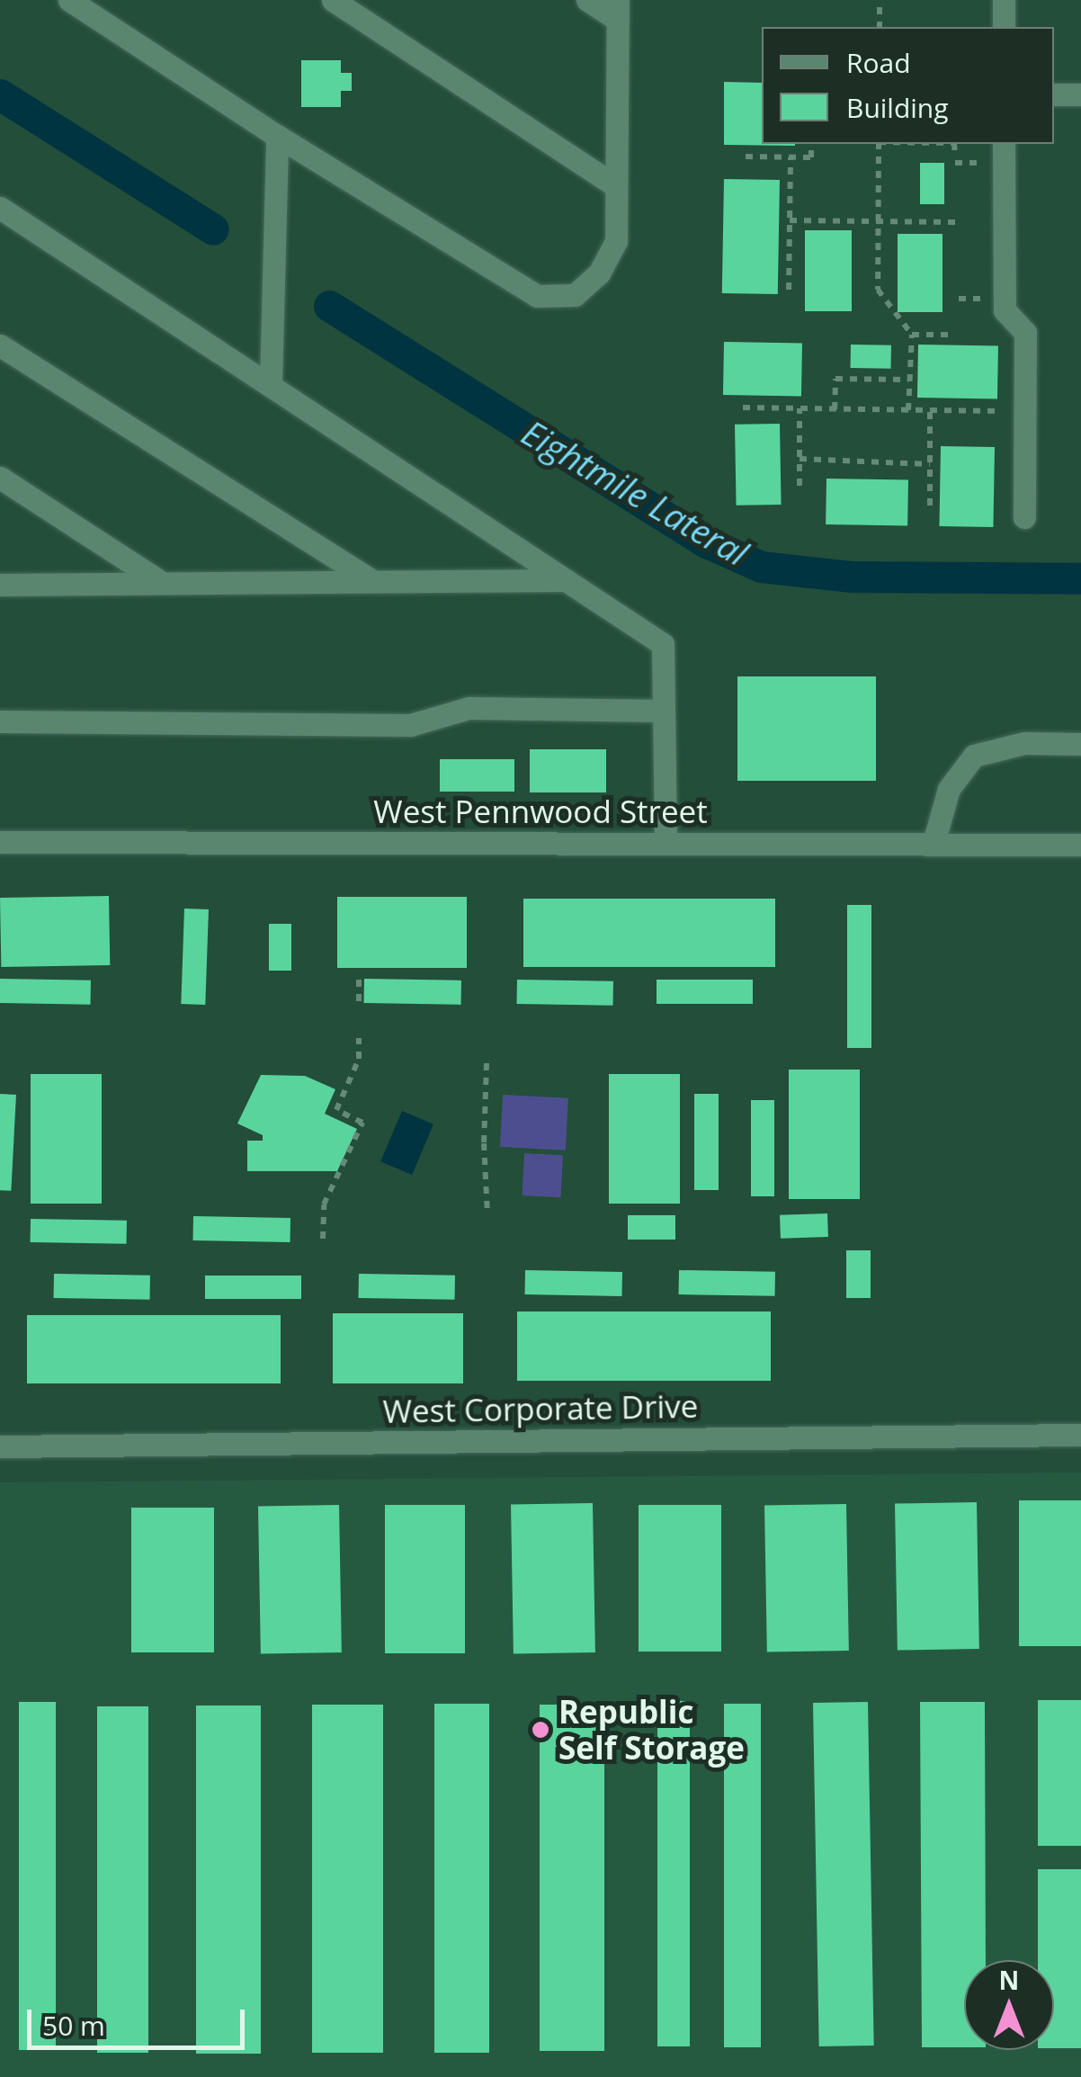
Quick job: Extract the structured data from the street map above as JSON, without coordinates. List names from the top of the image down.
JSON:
{
  "streets": {
    "street": ["West Pennwood Street", "West Corporate Drive"]
  },
  "water": ["Eightmile Lateral"],
  "places": ["Republic Self Storage"],
  "legend": ["Road", "Building"],
  "scale_bar": "50 m",
  "north": "top"
}
